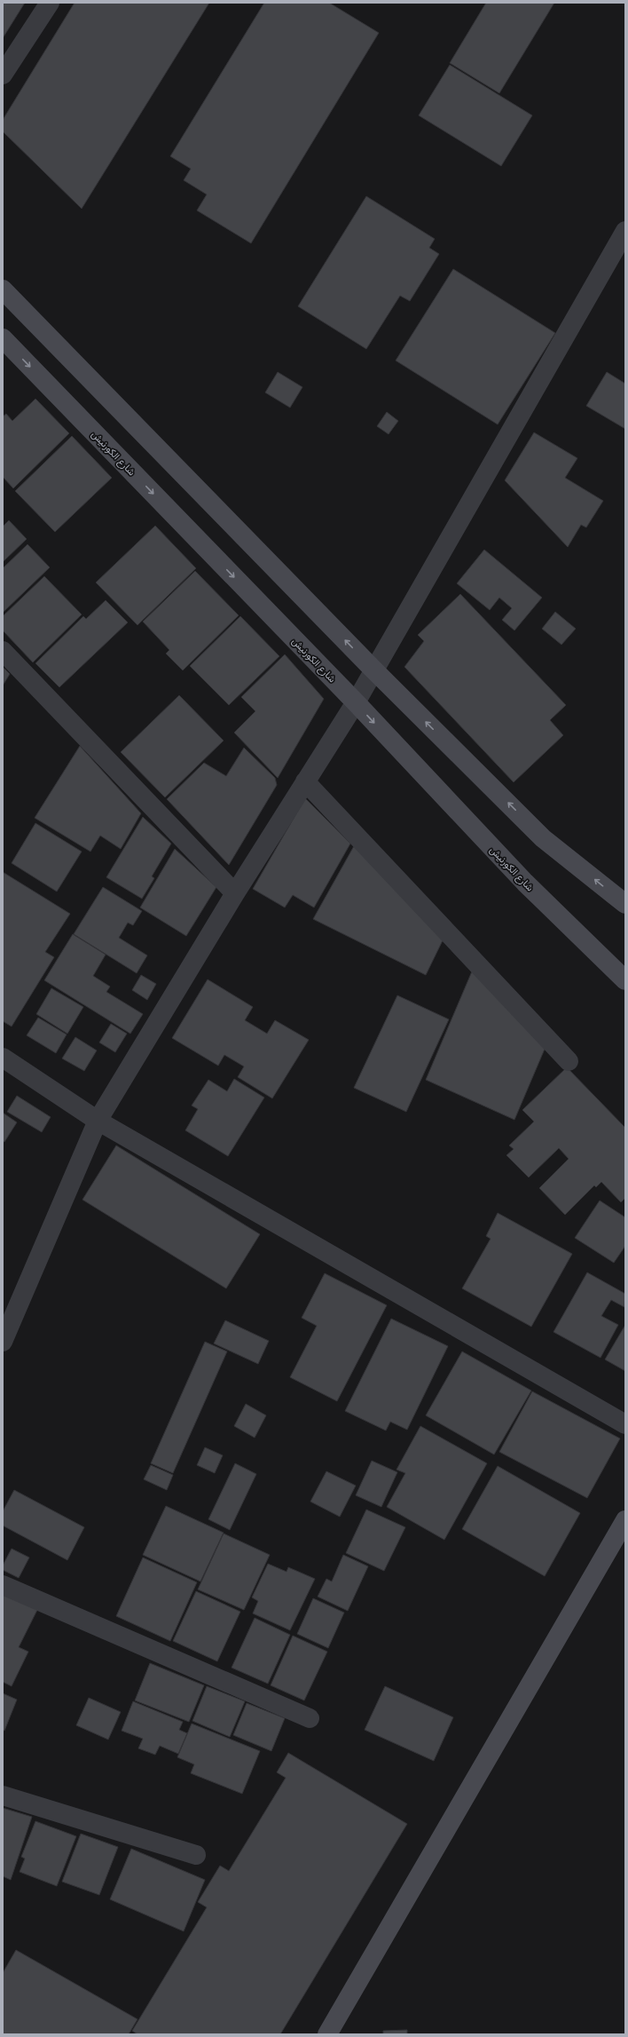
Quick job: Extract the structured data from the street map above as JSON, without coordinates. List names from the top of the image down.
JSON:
{
  "streets": {
    "main road": ["شارع الكورنيش"]
  }
}
